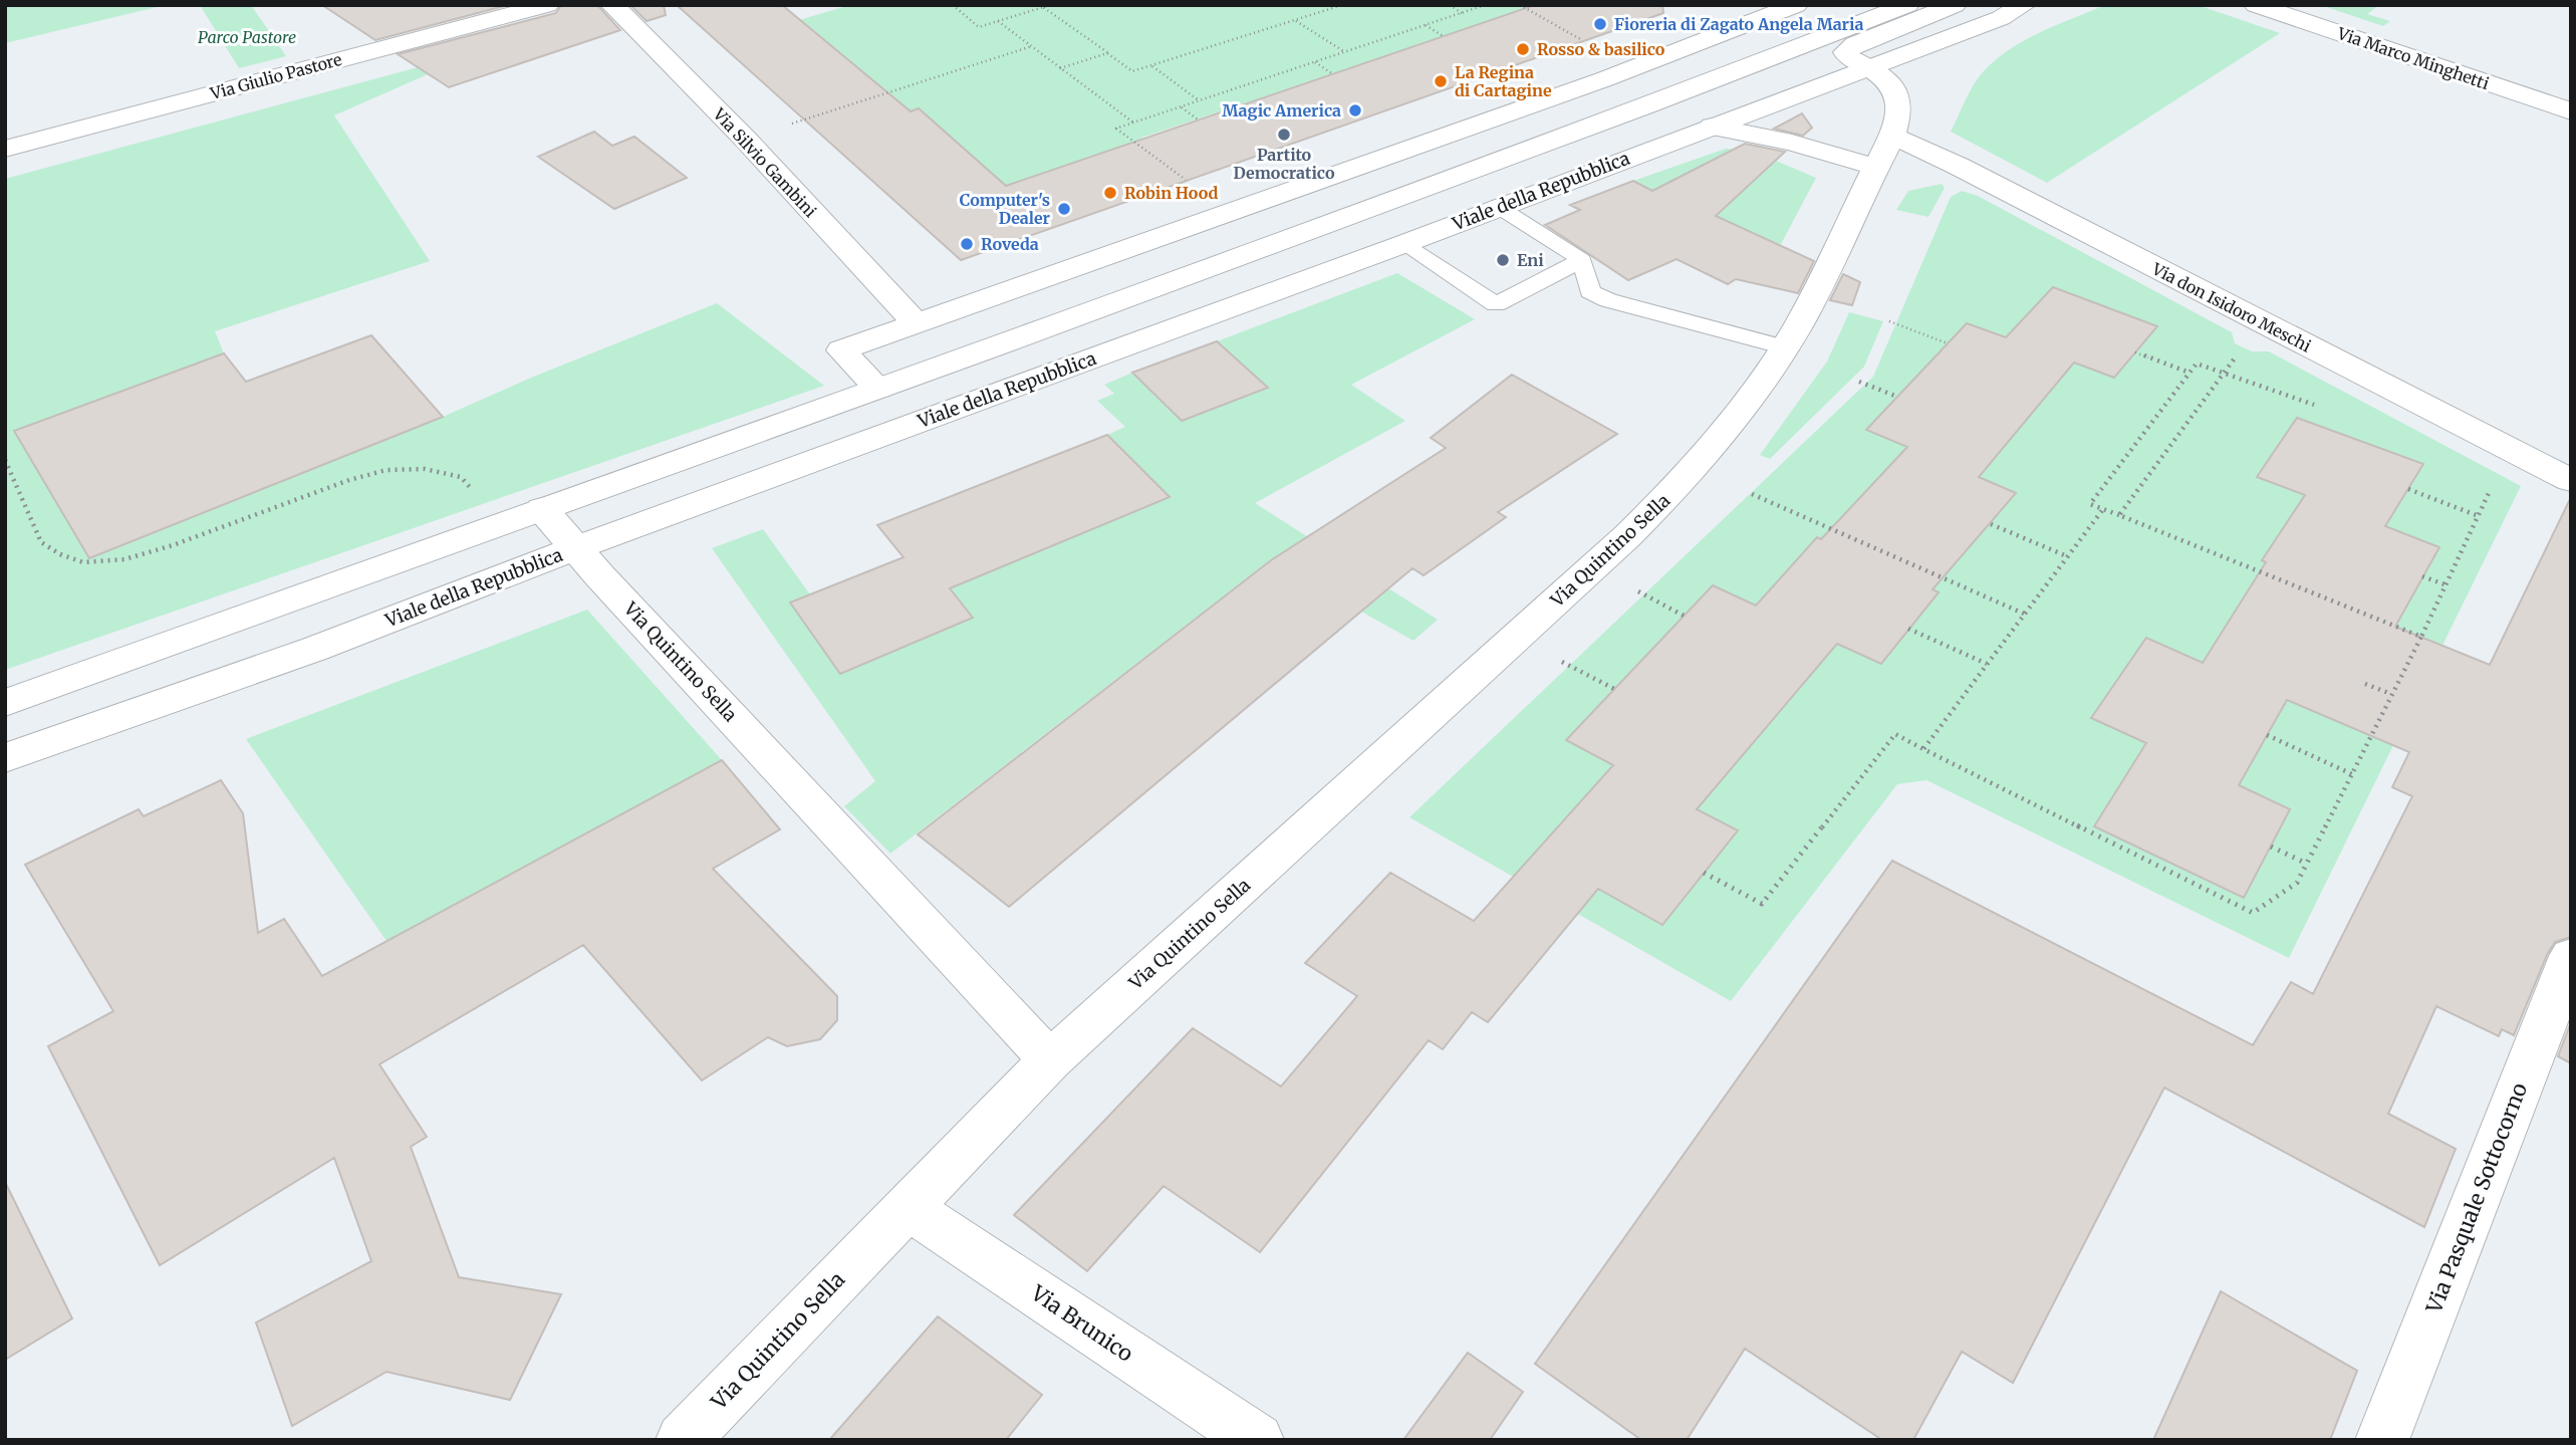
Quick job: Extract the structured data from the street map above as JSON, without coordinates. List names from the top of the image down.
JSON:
{
  "streets": {
    "street": [
      "Via Marco Minghetti",
      "Via Giulio Pastore",
      "Via Silvio Gambini",
      "Viale della Repubblica",
      "Via don Isidoro Meschi",
      "Via Quintino Sella",
      "Via Pasquale Sottocorno",
      "Via Brunico"
    ]
  },
  "crossings": [
    ["Viale della Repubblica", "Via Quintino Sella"],
    ["Via don Isidoro Meschi", "Via Quintino Sella"],
    ["Via Quintino Sella", "Via Brunico"]
  ],
  "parks": ["Parco Pastore"],
  "places": [
    "Fioreria di Zagato Angela Maria",
    "Rosso & basilico",
    "La Regina di Cartagine",
    "Magic America",
    "Partito Democratico",
    "Robin Hood",
    "Computer's Dealer",
    "Roveda",
    "Eni"
  ]
}
